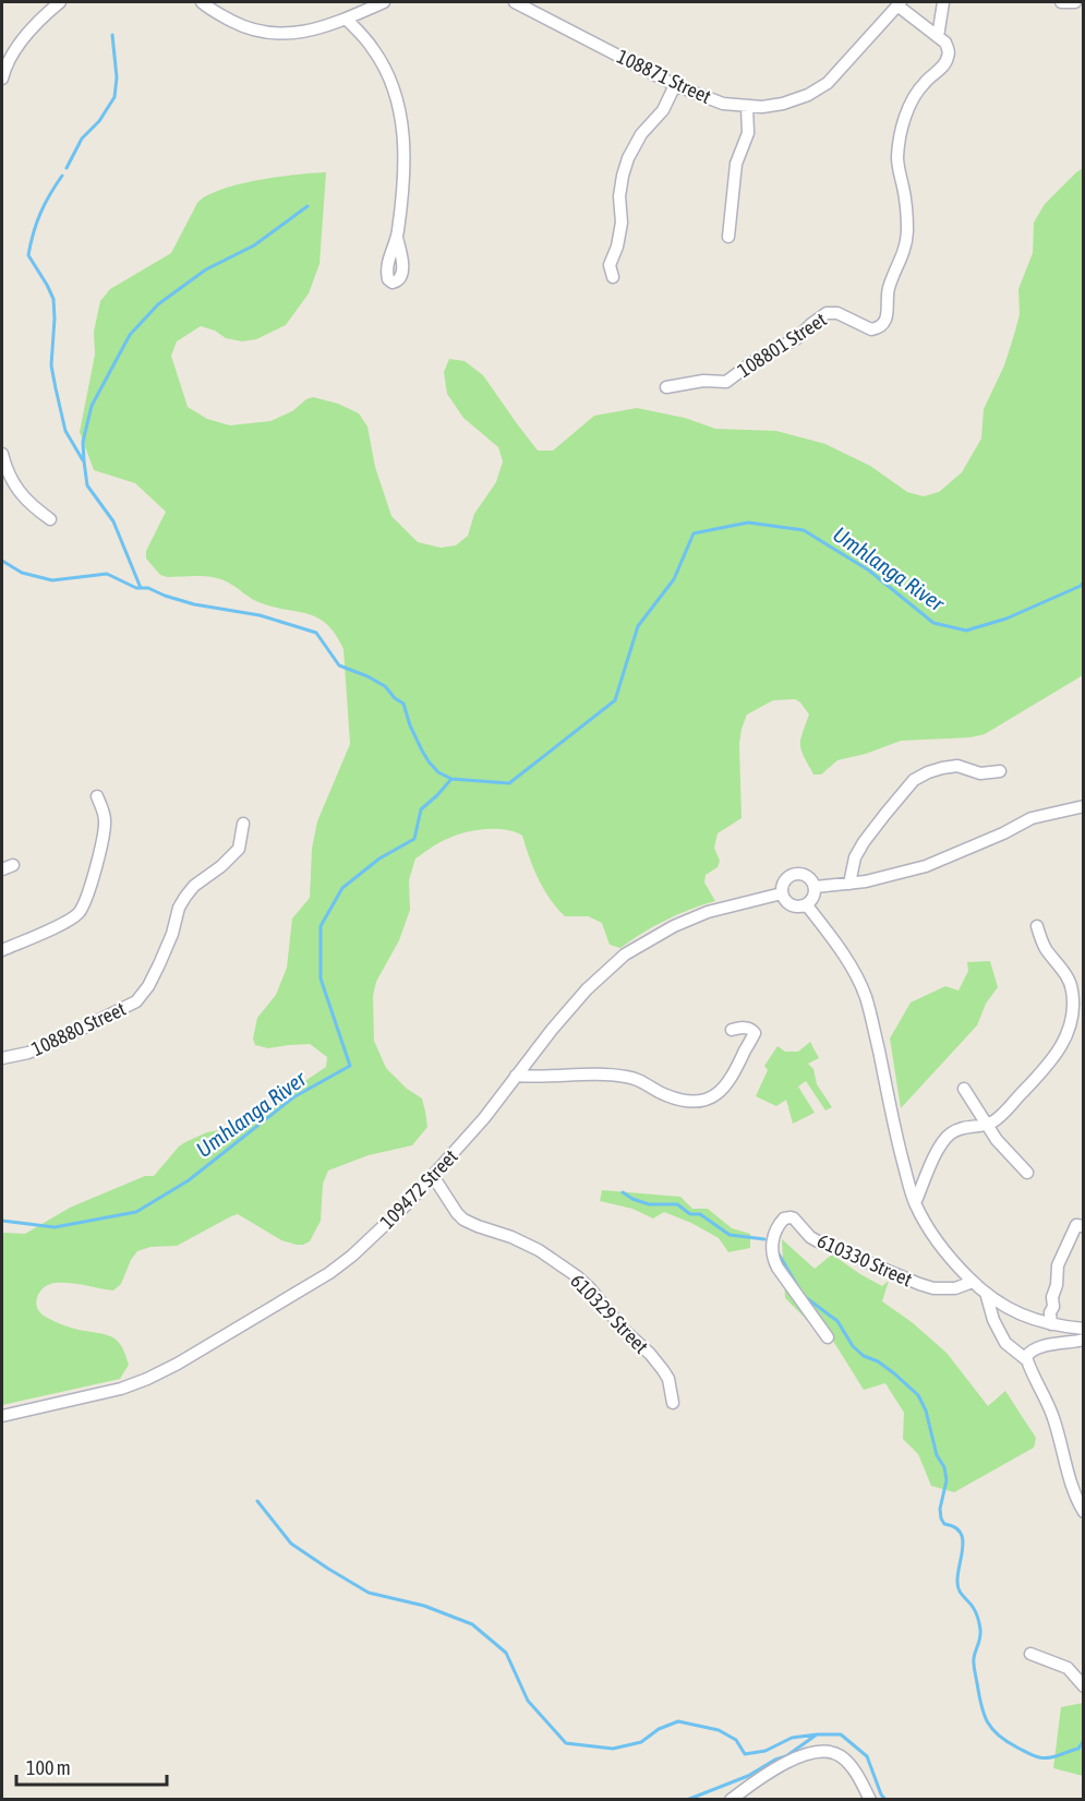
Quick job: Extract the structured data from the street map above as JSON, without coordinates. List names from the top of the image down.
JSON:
{
  "streets": {
    "street": [
      "108871 Street",
      "108801 Street",
      "108880 Street",
      "109472 Street",
      "610330 Street",
      "610329 Street"
    ]
  },
  "crossings": [
    ["109472 Street", "610329 Street"]
  ],
  "water": ["Umhlanga River"],
  "scale_bar": "100 m"
}
